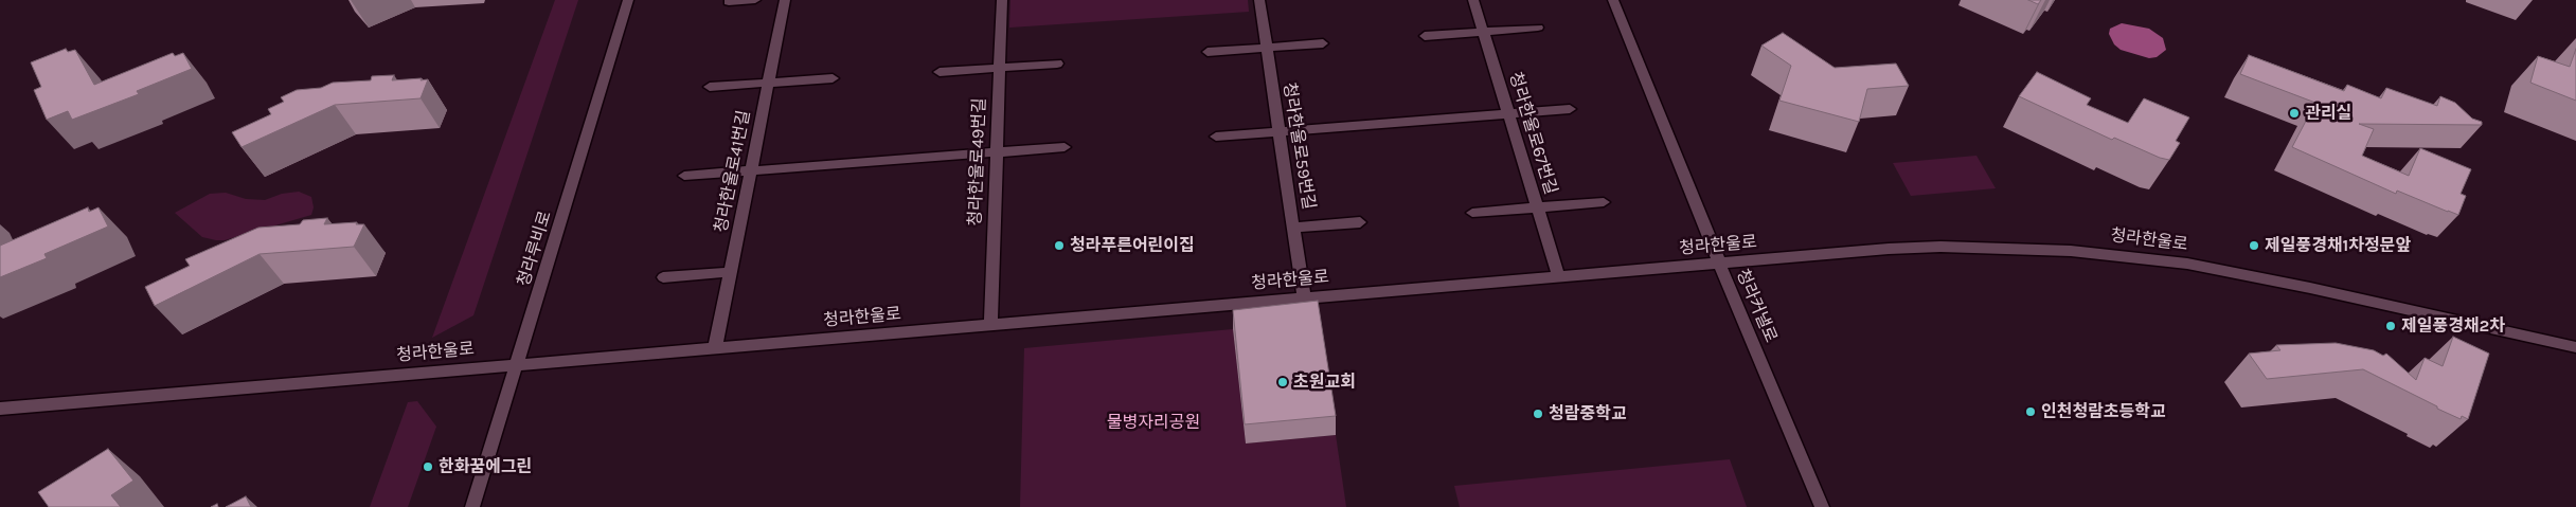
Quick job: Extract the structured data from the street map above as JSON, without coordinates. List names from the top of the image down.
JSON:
{
  "streets": {
    "street": [
      "청라한울로67번길",
      "청라한울로59번길",
      "청라한울로49번길",
      "청라한울로41번길",
      "청라한울로",
      "청라루비로",
      "청라커낼로"
    ]
  },
  "crossings": [
    ["청라한울로67번길", "청라한울로"],
    ["청라한울로59번길", "청라한울로"],
    ["청라한울로49번길", "청라한울로"],
    ["청라한울로41번길", "청라한울로"],
    ["청라한울로", "청라루비로"],
    ["청라한울로", "청라커낼로"]
  ],
  "parks": ["물병자리공원"],
  "places": [
    "관리실",
    "청라푸른어린이집",
    "제일풍경채1차정문앞",
    "제일풍경채2차",
    "초원교회",
    "인천청람초등학교",
    "청람중학교",
    "한화꿈에그린"
  ]
}
